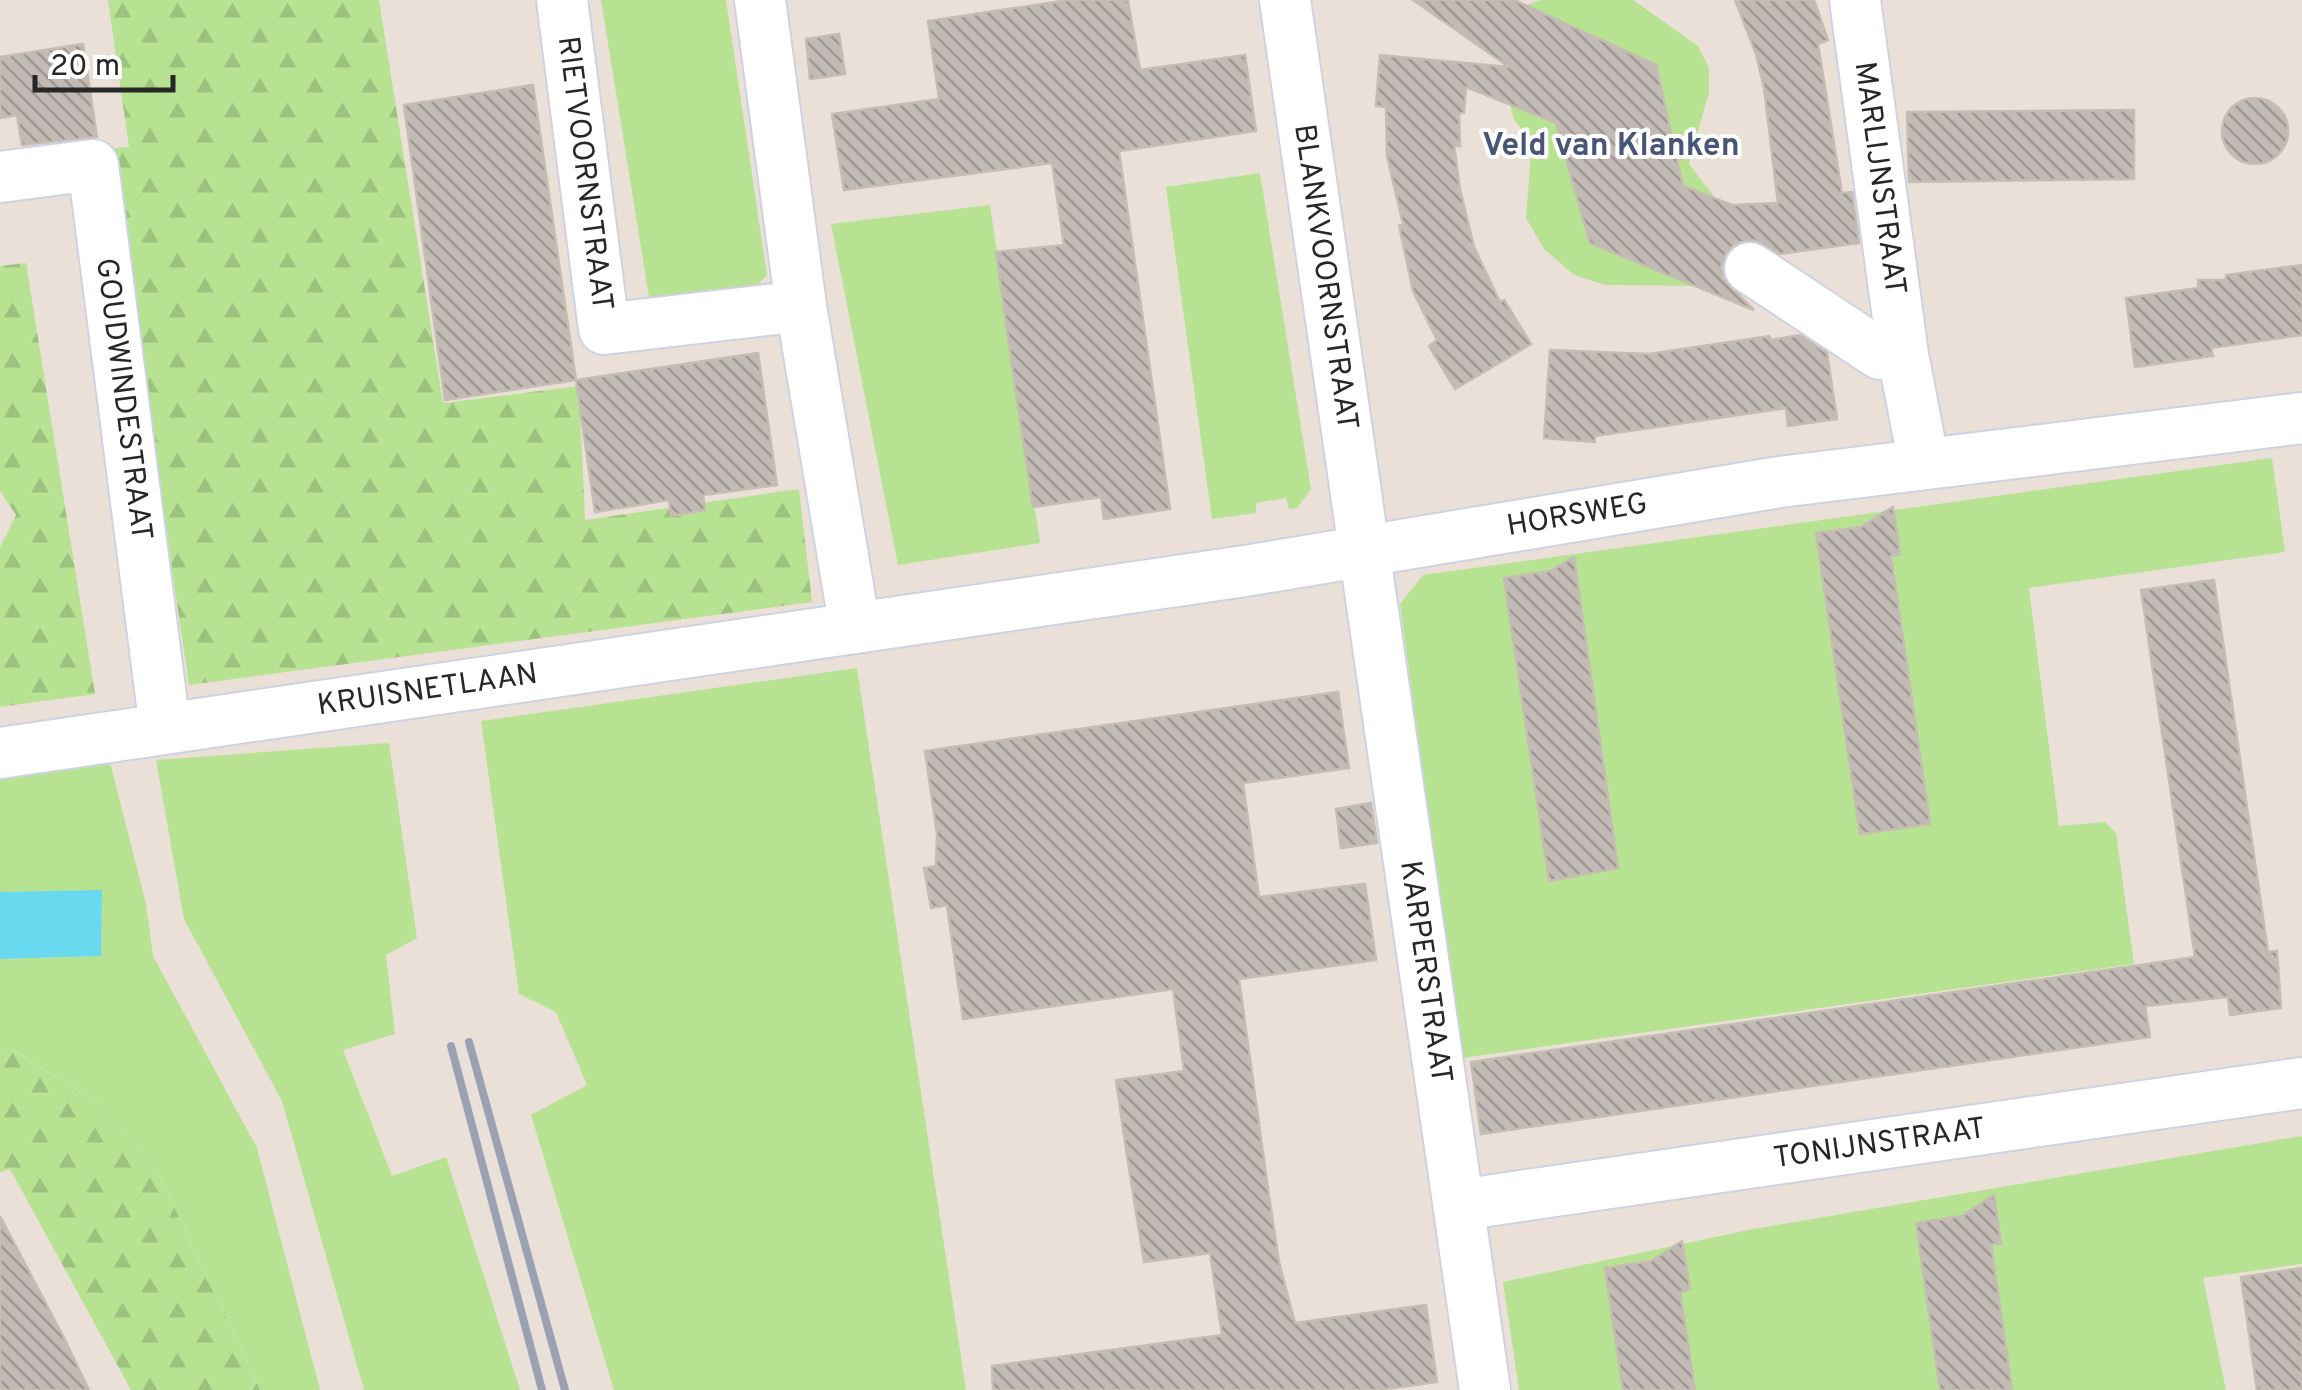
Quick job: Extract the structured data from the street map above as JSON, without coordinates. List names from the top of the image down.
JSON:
{
  "streets": {
    "street": [
      "RIETVOORNSTRAAT",
      "MARLIJNSTRAAT",
      "BLANKVOORNSTRAAT",
      "GOUDWINDESTRAAT",
      "HORSWEG",
      "KRUISNETLAAN",
      "KARPERSTRAAT",
      "TONIJNSTRAAT"
    ]
  },
  "crossings": [
    ["MARLIJNSTRAAT", "HORSWEG"],
    ["BLANKVOORNSTRAAT", "HORSWEG"],
    ["BLANKVOORNSTRAAT", "KARPERSTRAAT"],
    ["GOUDWINDESTRAAT", "KRUISNETLAAN"],
    ["HORSWEG", "KRUISNETLAAN"],
    ["HORSWEG", "KARPERSTRAAT"],
    ["KARPERSTRAAT", "TONIJNSTRAAT"]
  ],
  "districts": ["Veld van Klanken"],
  "scale_bar": "20 m"
}
